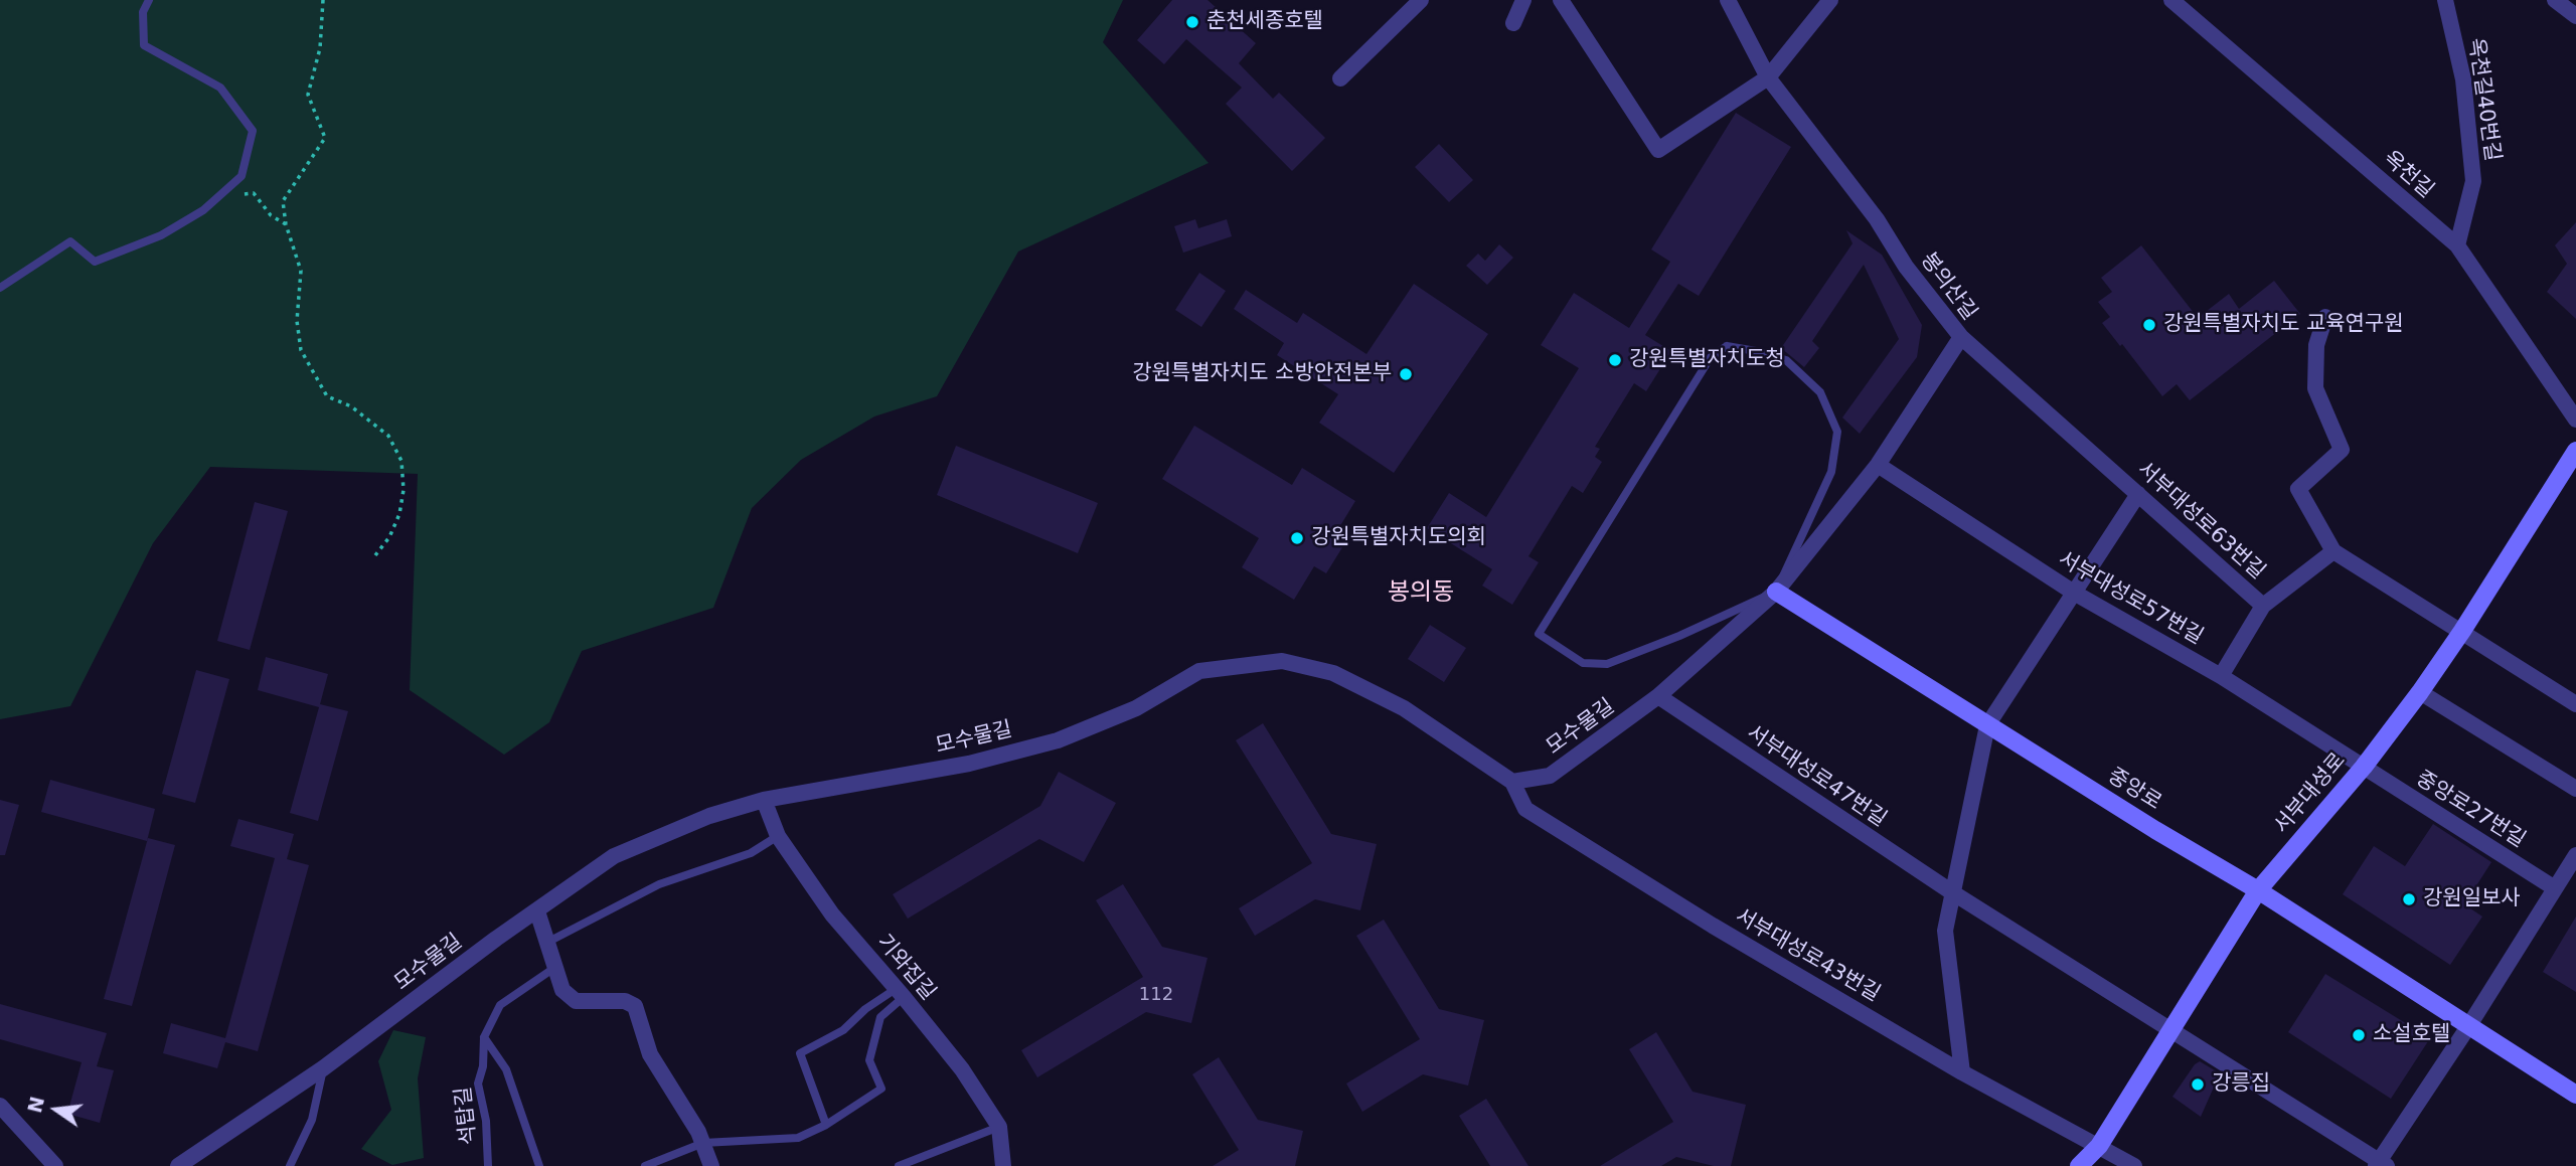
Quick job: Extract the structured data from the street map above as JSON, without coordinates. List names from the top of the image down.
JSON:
{
  "streets": {
    "street": [
      "옥천길40번길",
      "옥천길",
      "봉의산길",
      "서부대성로63번길",
      "서부대성로57번길",
      "모수물길",
      "서부대성로47번길",
      "중앙로",
      "서부대성로",
      "중앙로27번길",
      "서부대성로43번길",
      "기와집길"
    ],
    "lane": ["석탑길"]
  },
  "crossings": [
    ["옥천길40번길", "옥천길"],
    ["봉의산길", "서부대성로63번길"],
    ["봉의산길", "서부대성로57번길"],
    ["봉의산길", "모수물길"],
    ["봉의산길", "중앙로"],
    ["서부대성로57번길", "서부대성로"],
    ["서부대성로57번길", "중앙로27번길"],
    ["모수물길", "서부대성로47번길"],
    ["모수물길", "중앙로"],
    ["모수물길", "서부대성로43번길"],
    ["모수물길", "기와집길"],
    ["서부대성로47번길", "서부대성로"],
    ["중앙로", "서부대성로"],
    ["서부대성로", "중앙로27번길"],
    ["서부대성로", "서부대성로43번길"]
  ],
  "districts": ["봉의동"],
  "places": [
    "춘천세종호텔",
    "강원특별자치도 교육연구원",
    "강원특별자치도청",
    "강원특별자치도 소방안전본부",
    "강원특별자치도의회",
    "강원일보사",
    "소설호텔",
    "강릉집"
  ],
  "house_numbers": ["112"],
  "north": "left"
}
